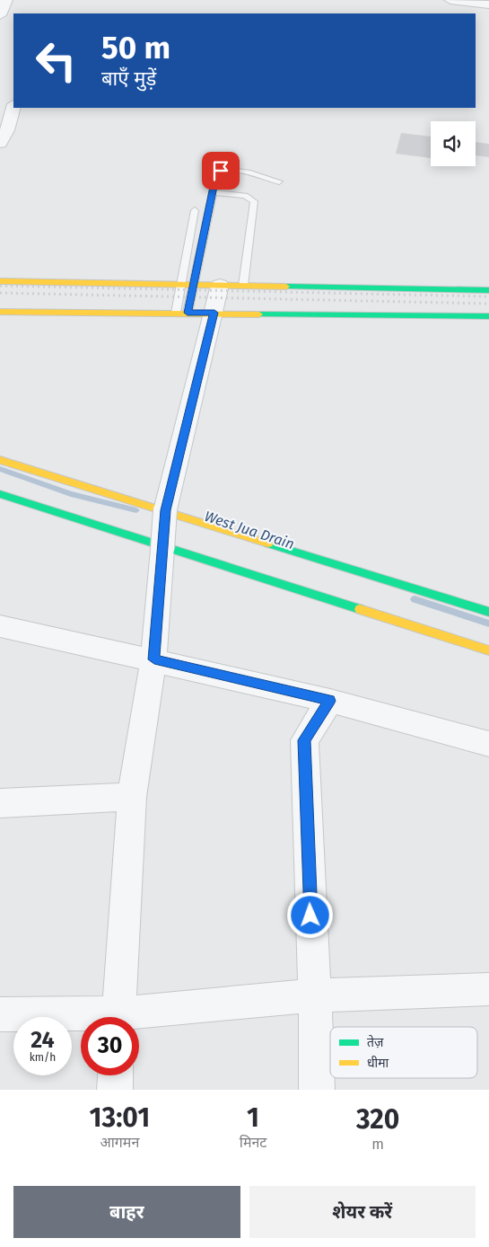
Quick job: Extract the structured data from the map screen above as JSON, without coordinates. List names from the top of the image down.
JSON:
{
  "water": ["West Jua Drain"],
  "legend": ["तेज़", "धीमा"],
  "page": {
    "turn": ["50 m", "बाएँ मुड़ें"],
    "speed": "24 km/h",
    "limit": "30",
    "eta": [
      "13:01",
      "आगमन",
      "1",
      "मिनट",
      "320",
      "m"
    ],
    "buttons": ["बाहर", "शेयर करें"]
  }
}
